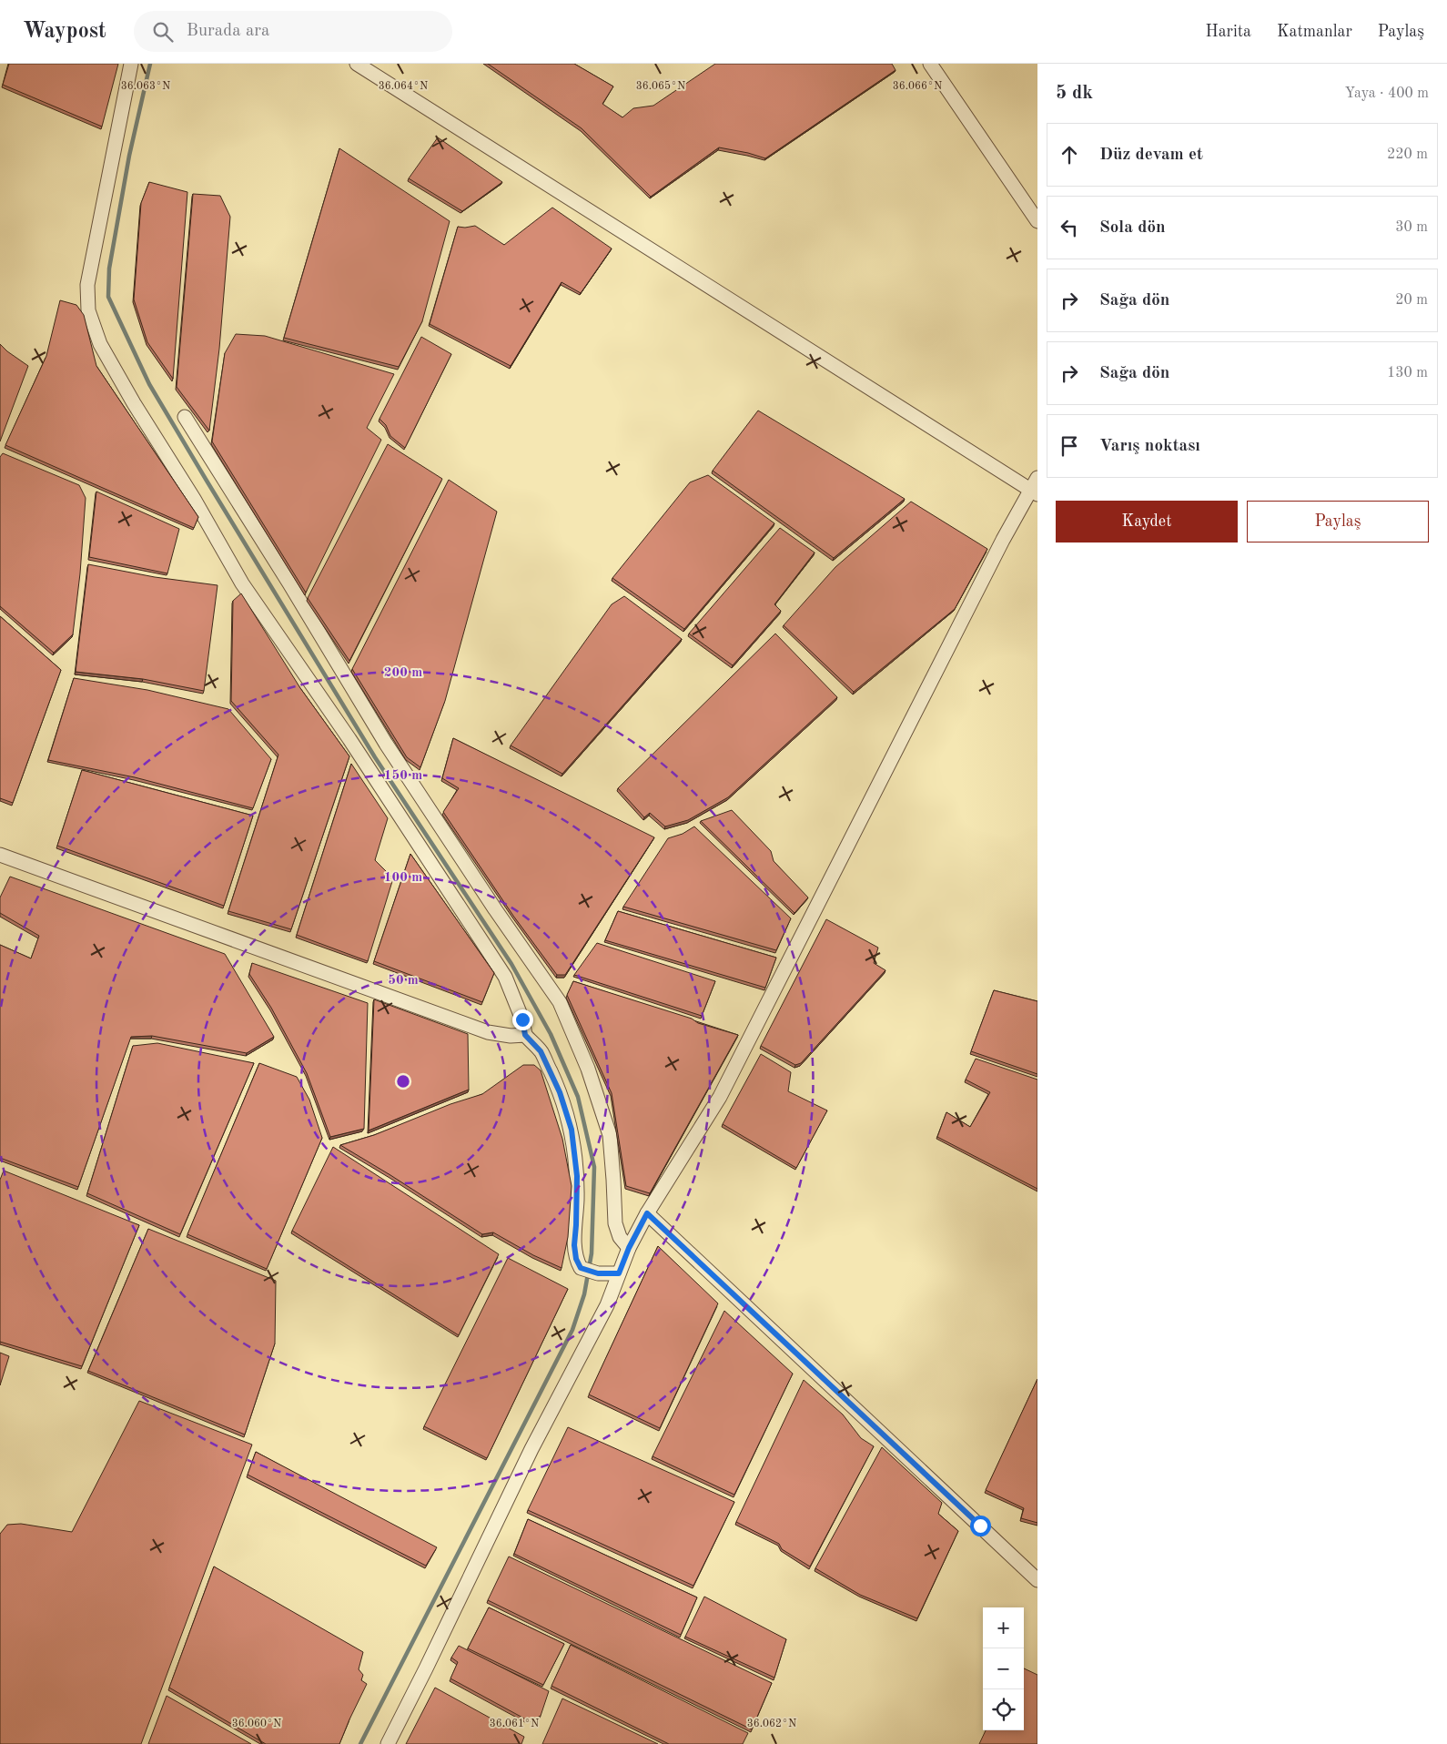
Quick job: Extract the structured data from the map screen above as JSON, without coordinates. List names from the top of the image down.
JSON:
{
  "page": {
    "header": "Waypost",
    "search": "Burada ara",
    "nav": ["Harita", "Katmanlar", "Paylaş"],
    "heading": ["5 dk", "Yaya · 400 m"],
    "list": [
      ["Düz devam et", "220 m"],
      ["Sola dön", "30 m"],
      ["Sağa dön", "20 m"],
      ["Sağa dön", "130 m"],
      "Varış noktası"
    ],
    "buttons": ["Kaydet", "Paylaş"],
    "map_buttons": ["+", "−"]
  },
  "coordinates": [
    "36.063°N",
    "36.064°N",
    "36.065°N",
    "36.066°N",
    "36.060°N",
    "36.061°N",
    "36.062°N"
  ],
  "rings": [
    "200 m",
    "150 m",
    "100 m",
    "50 m"
  ]
}
